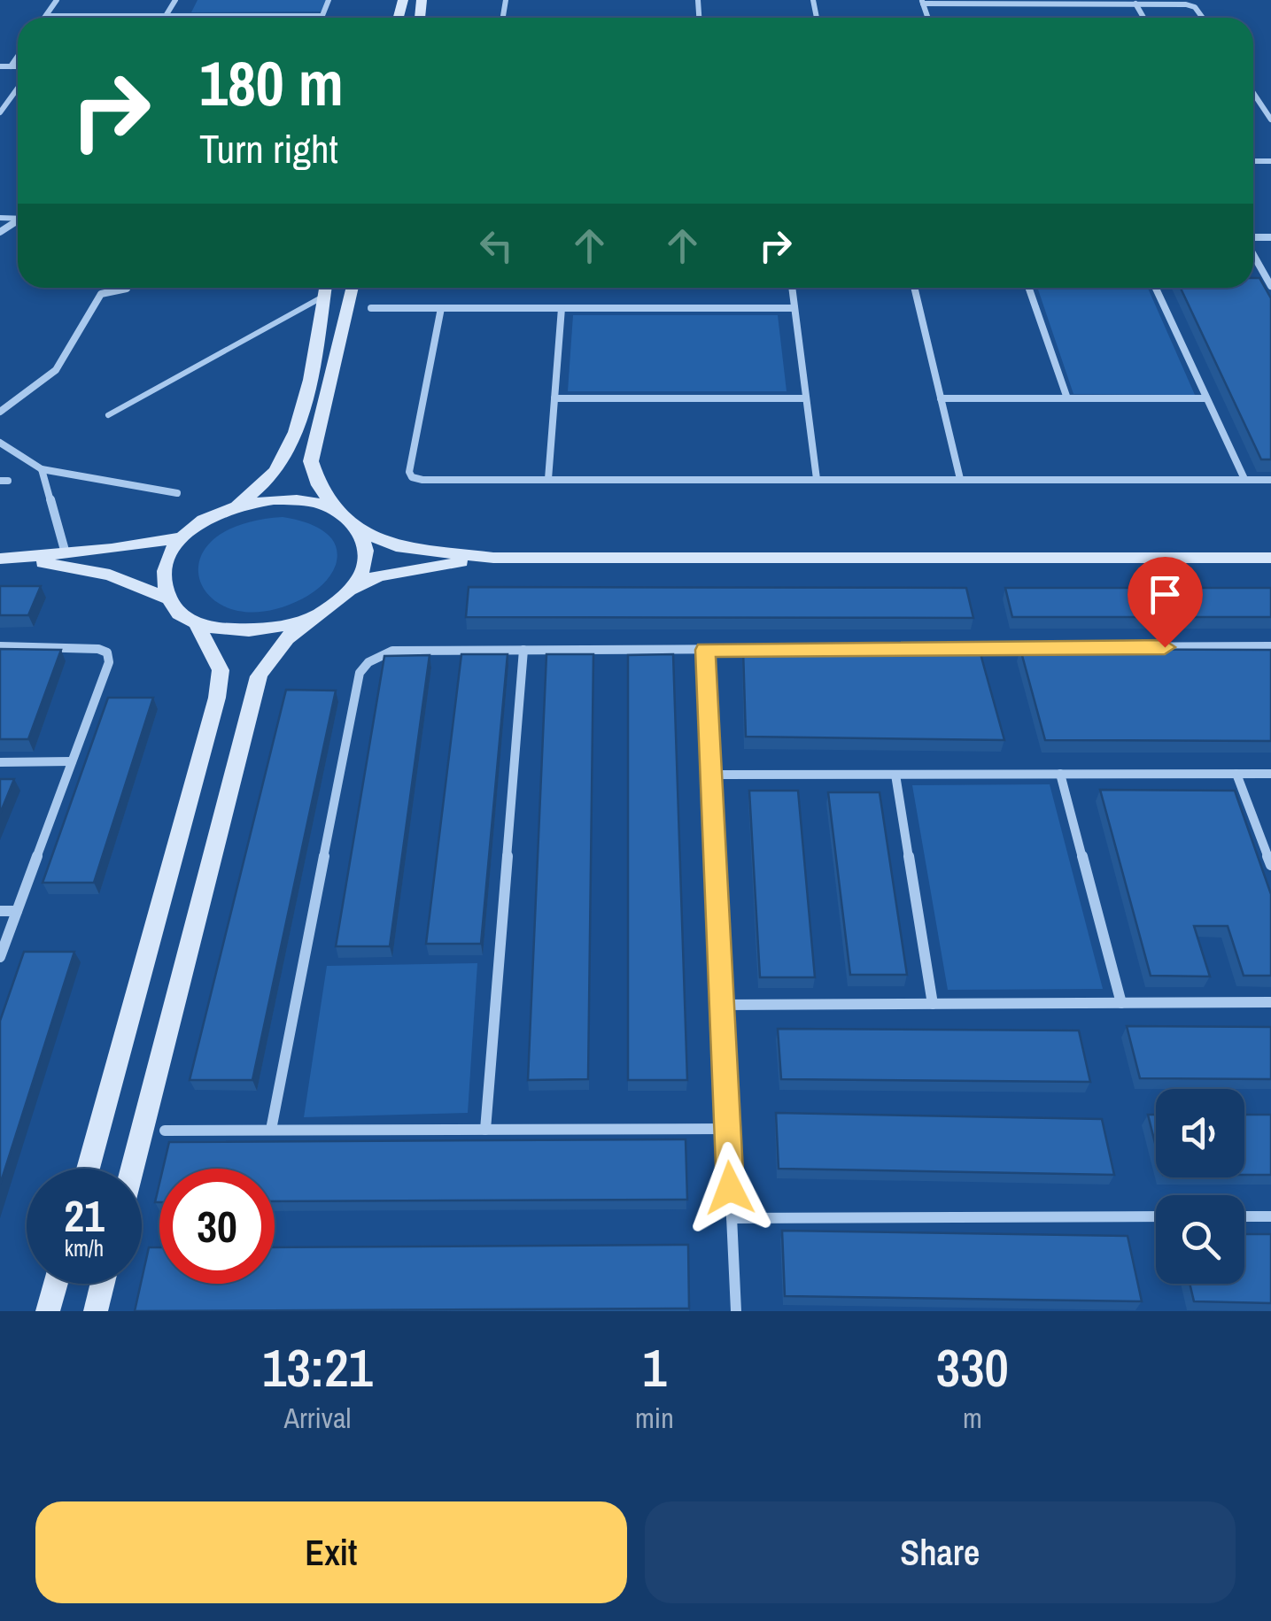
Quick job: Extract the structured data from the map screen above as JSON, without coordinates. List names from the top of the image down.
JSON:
{
  "page": {
    "turn": ["180 m", "Turn right"],
    "speed": "21 km/h",
    "limit": "30",
    "eta": [
      "13:21",
      "Arrival",
      "1",
      "min",
      "330",
      "m"
    ],
    "buttons": ["Exit", "Share"]
  }
}
